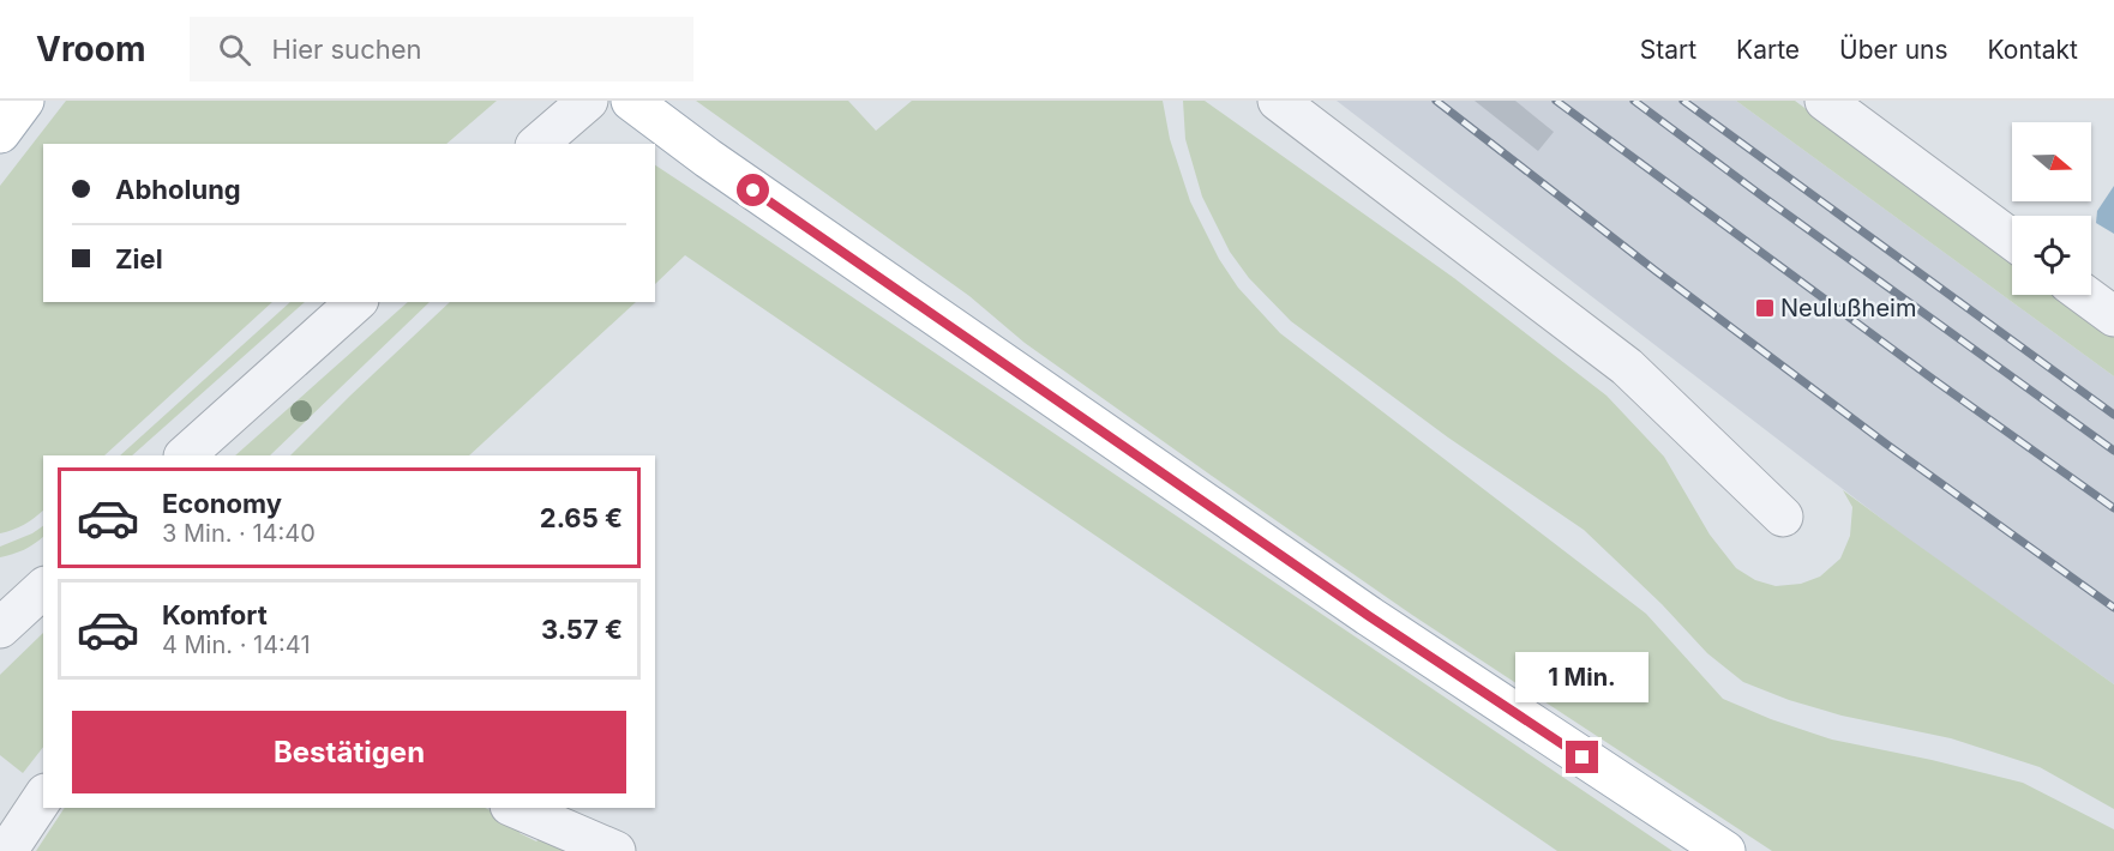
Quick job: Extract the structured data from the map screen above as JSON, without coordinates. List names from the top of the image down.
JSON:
{
  "places": {
    "transit": ["Neulußheim"]
  },
  "north": "right",
  "page": {
    "header": "Vroom",
    "search": "Hier suchen",
    "nav": [
      "Start",
      "Karte",
      "Über uns",
      "Kontakt"
    ],
    "banner": ["Abholung", "Ziel"],
    "list": [
      {
        "name": "Economy",
        "note": "3 Min. · 14:40",
        "value": "2.65 €"
      },
      {
        "name": "Komfort",
        "note": "4 Min. · 14:41",
        "value": "3.57 €"
      }
    ],
    "bubble": "1 Min.",
    "buttons": "Bestätigen"
  }
}
